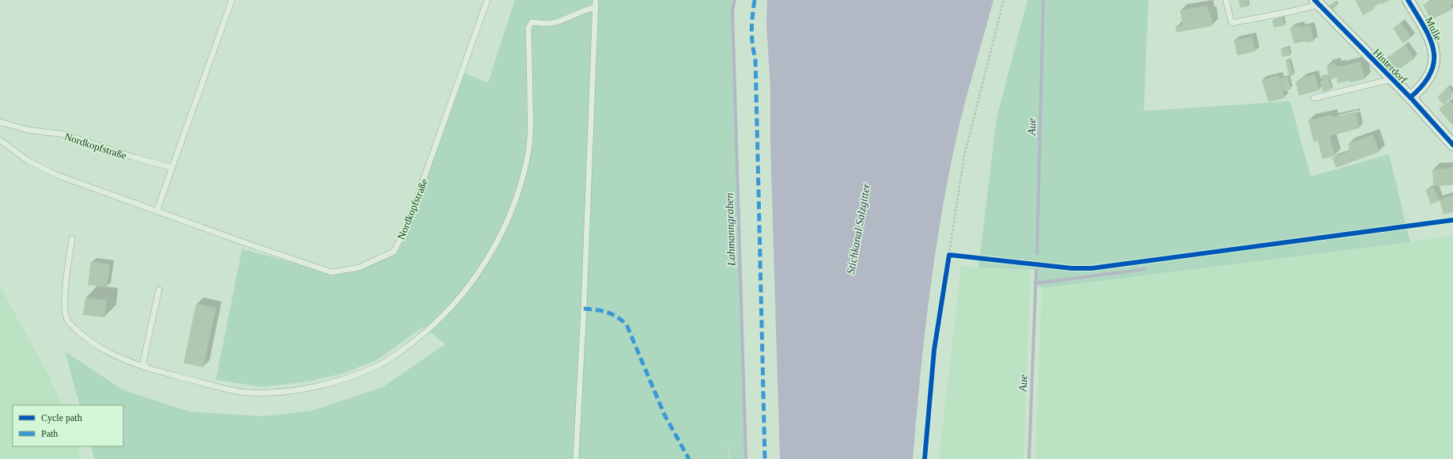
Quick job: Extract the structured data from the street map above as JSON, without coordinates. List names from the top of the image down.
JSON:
{
  "streets": {
    "street": ["Mulle", "Hinterdorf"],
    "lane": ["Nordkopfstraße"]
  },
  "crossings": [
    ["Mulle", "Hinterdorf"]
  ],
  "water": ["Aue", "Stichkanal Salzgitter", "Lahmanngraben"],
  "legend": ["Cycle path", "Path"]
}
